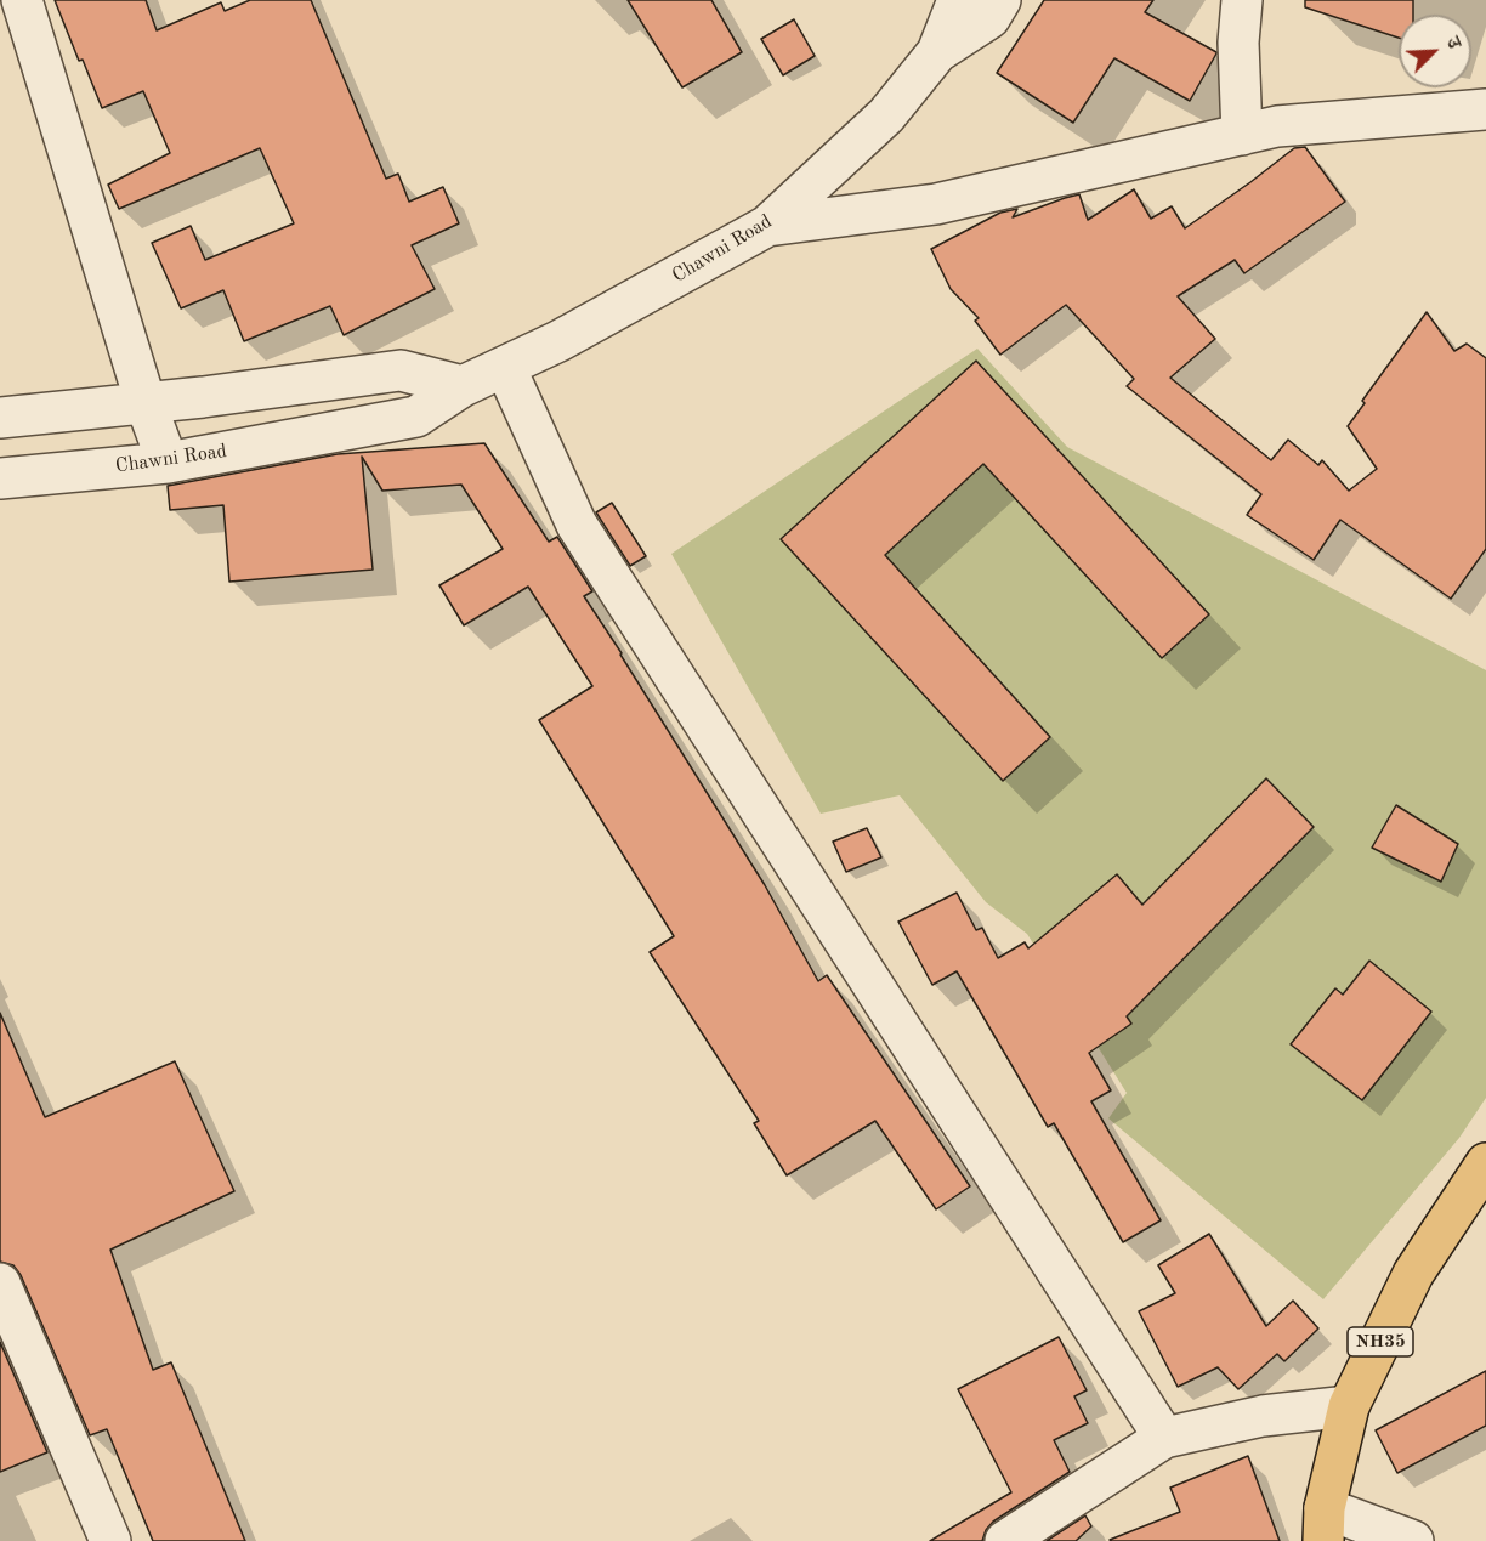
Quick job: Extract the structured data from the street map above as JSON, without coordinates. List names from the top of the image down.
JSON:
{
  "streets": {
    "highway": ["NH35"],
    "street": ["Chawni Road"]
  },
  "north": "top right"
}
